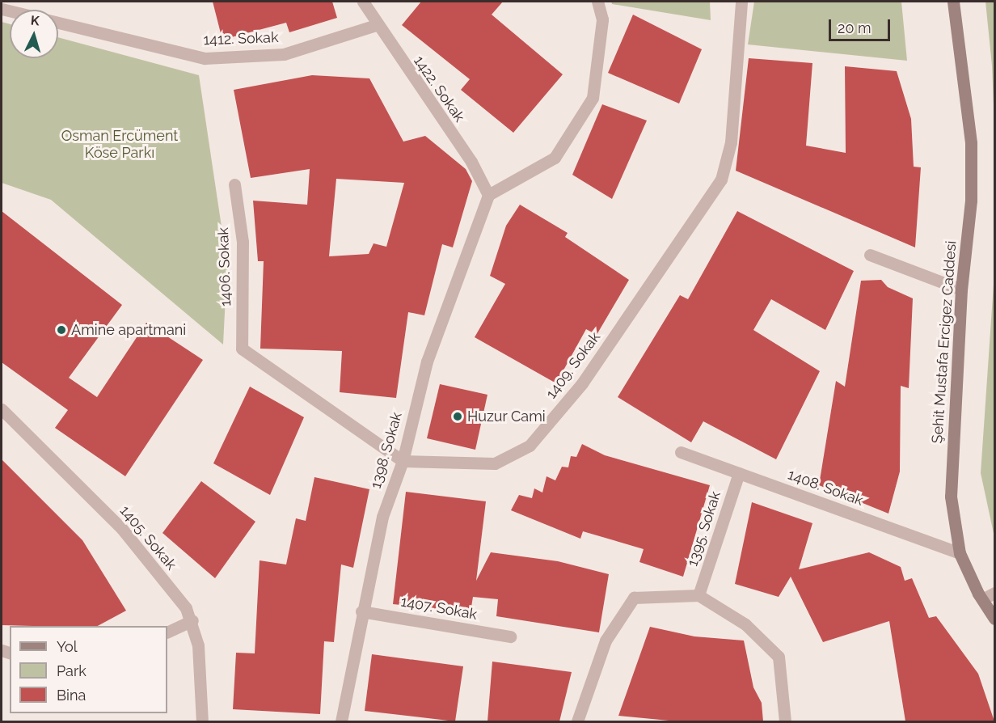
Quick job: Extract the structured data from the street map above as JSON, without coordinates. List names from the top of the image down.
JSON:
{
  "streets": {
    "main road": ["Şehit Mustafa Ercigez Caddesi"],
    "street": [
      "1412. Sokak",
      "1422. Sokak",
      "1406. Sokak",
      "1409. Sokak",
      "1398. Sokak",
      "1408. Sokak",
      "1395. Sokak",
      "1405. Sokak",
      "1407. Sokak"
    ]
  },
  "crossings": [
    ["1412. Sokak", "1422. Sokak"],
    ["1422. Sokak", "1398. Sokak"],
    ["1406. Sokak", "1409. Sokak"],
    ["1406. Sokak", "1398. Sokak"],
    ["Şehit Mustafa Ercigez Caddesi", "1408. Sokak"],
    ["1409. Sokak", "1398. Sokak"],
    ["1398. Sokak", "1407. Sokak"],
    ["1408. Sokak", "1395. Sokak"]
  ],
  "parks": ["Osman Ercüment Köse Parkı"],
  "places": ["Amine apartmani", "Huzur Cami"],
  "legend": ["Yol", "Park", "Bina"],
  "scale_bar": "20 m",
  "north": "top"
}
